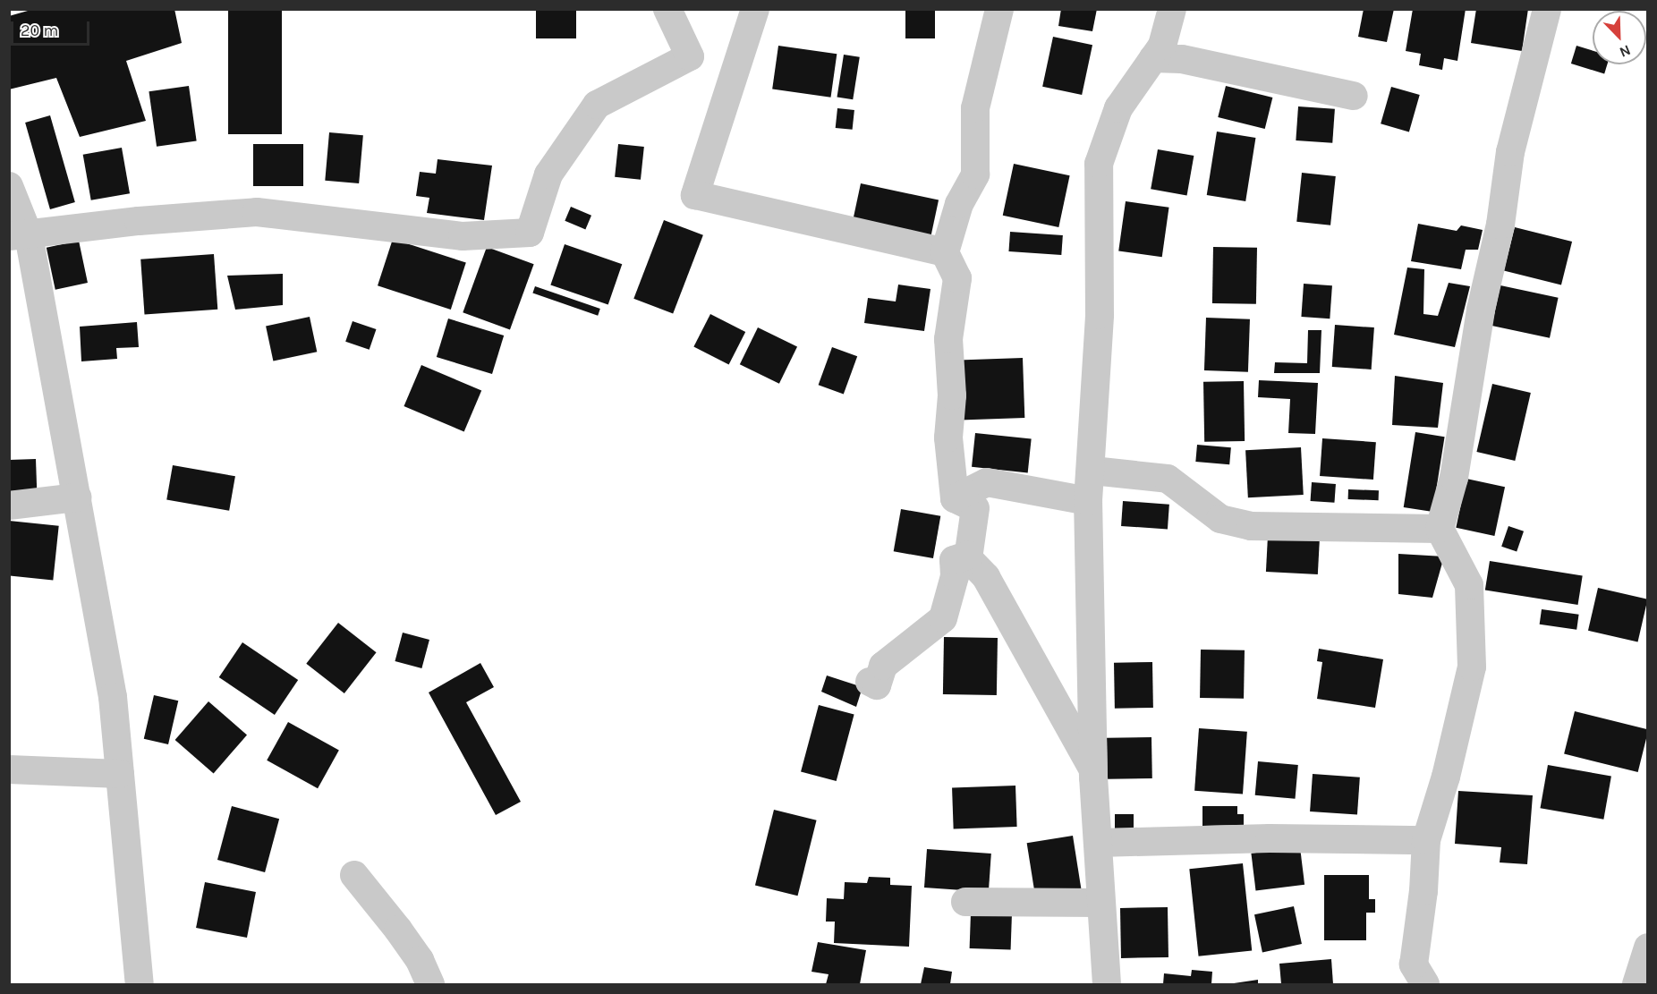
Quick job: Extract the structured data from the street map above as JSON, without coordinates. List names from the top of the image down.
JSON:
{
  "scale_bar": "20 m",
  "north": "bottom right"
}
